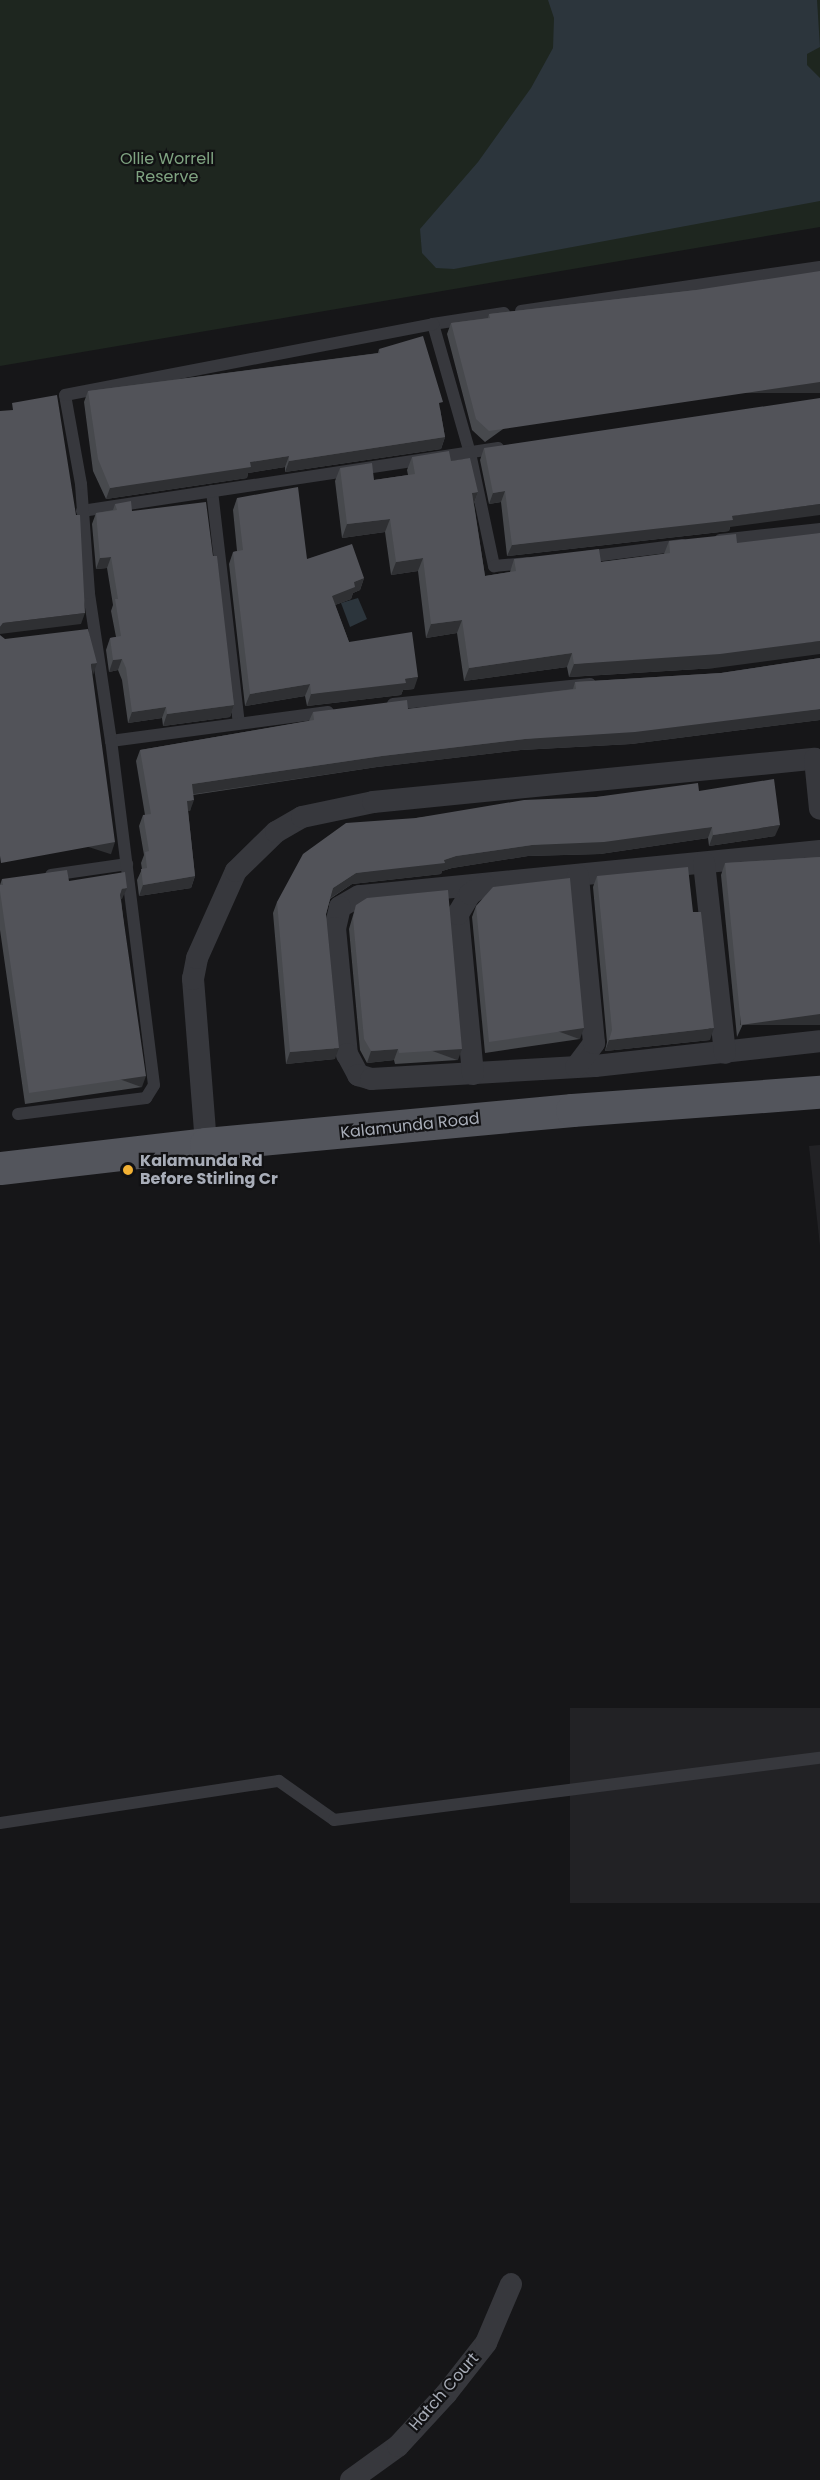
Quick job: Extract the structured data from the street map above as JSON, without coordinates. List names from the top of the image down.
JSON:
{
  "streets": {
    "main road": ["Kalamunda Road"],
    "street": ["Hatch Court"]
  },
  "parks": ["Ollie Worrell Reserve"],
  "places": ["Kalamunda Rd Before Stirling Cr"]
}
